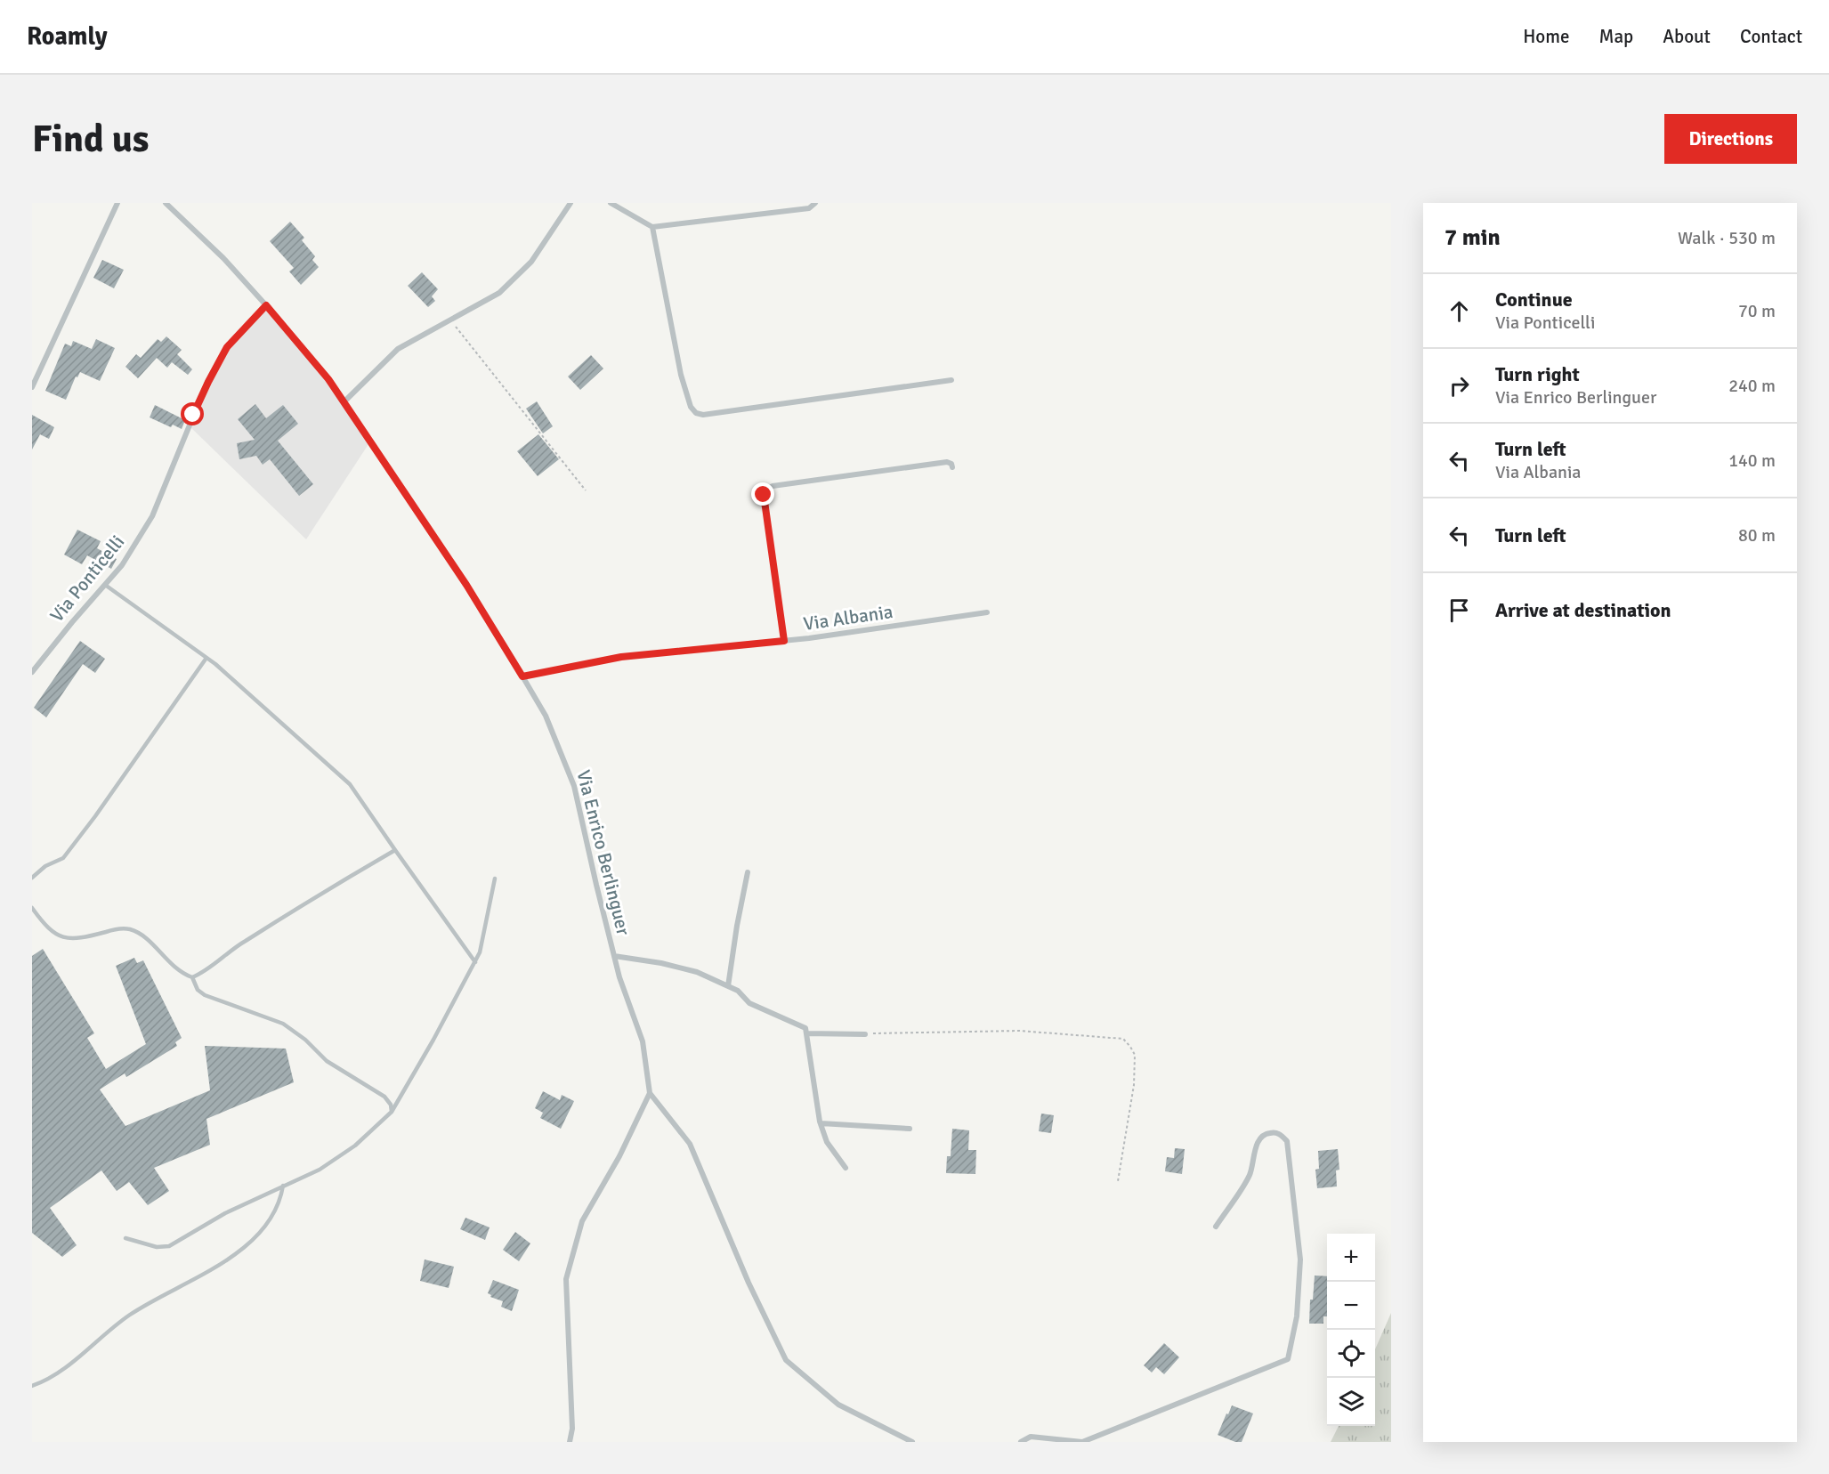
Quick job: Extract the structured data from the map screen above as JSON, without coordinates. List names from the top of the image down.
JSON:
{
  "streets": {
    "street": ["Via Ponticelli", "Via Albania", "Via Enrico Berlinguer"]
  },
  "crossings": [
    ["Via Ponticelli", "Via Enrico Berlinguer"],
    ["Via Albania", "Via Enrico Berlinguer"]
  ],
  "page": {
    "header": "Roamly",
    "nav": [
      "Home",
      "Map",
      "About",
      "Contact"
    ],
    "buttons": "Directions",
    "title": "Find us",
    "heading": ["7 min", "Walk · 530 m"],
    "list": [
      ["Continue", "Via Ponticelli", "70 m"],
      ["Turn right", "Via Enrico Berlinguer", "240 m"],
      ["Turn left", "Via Albania", "140 m"],
      ["Turn left", "80 m"],
      "Arrive at destination"
    ],
    "map_buttons": ["+", "−"]
  }
}
